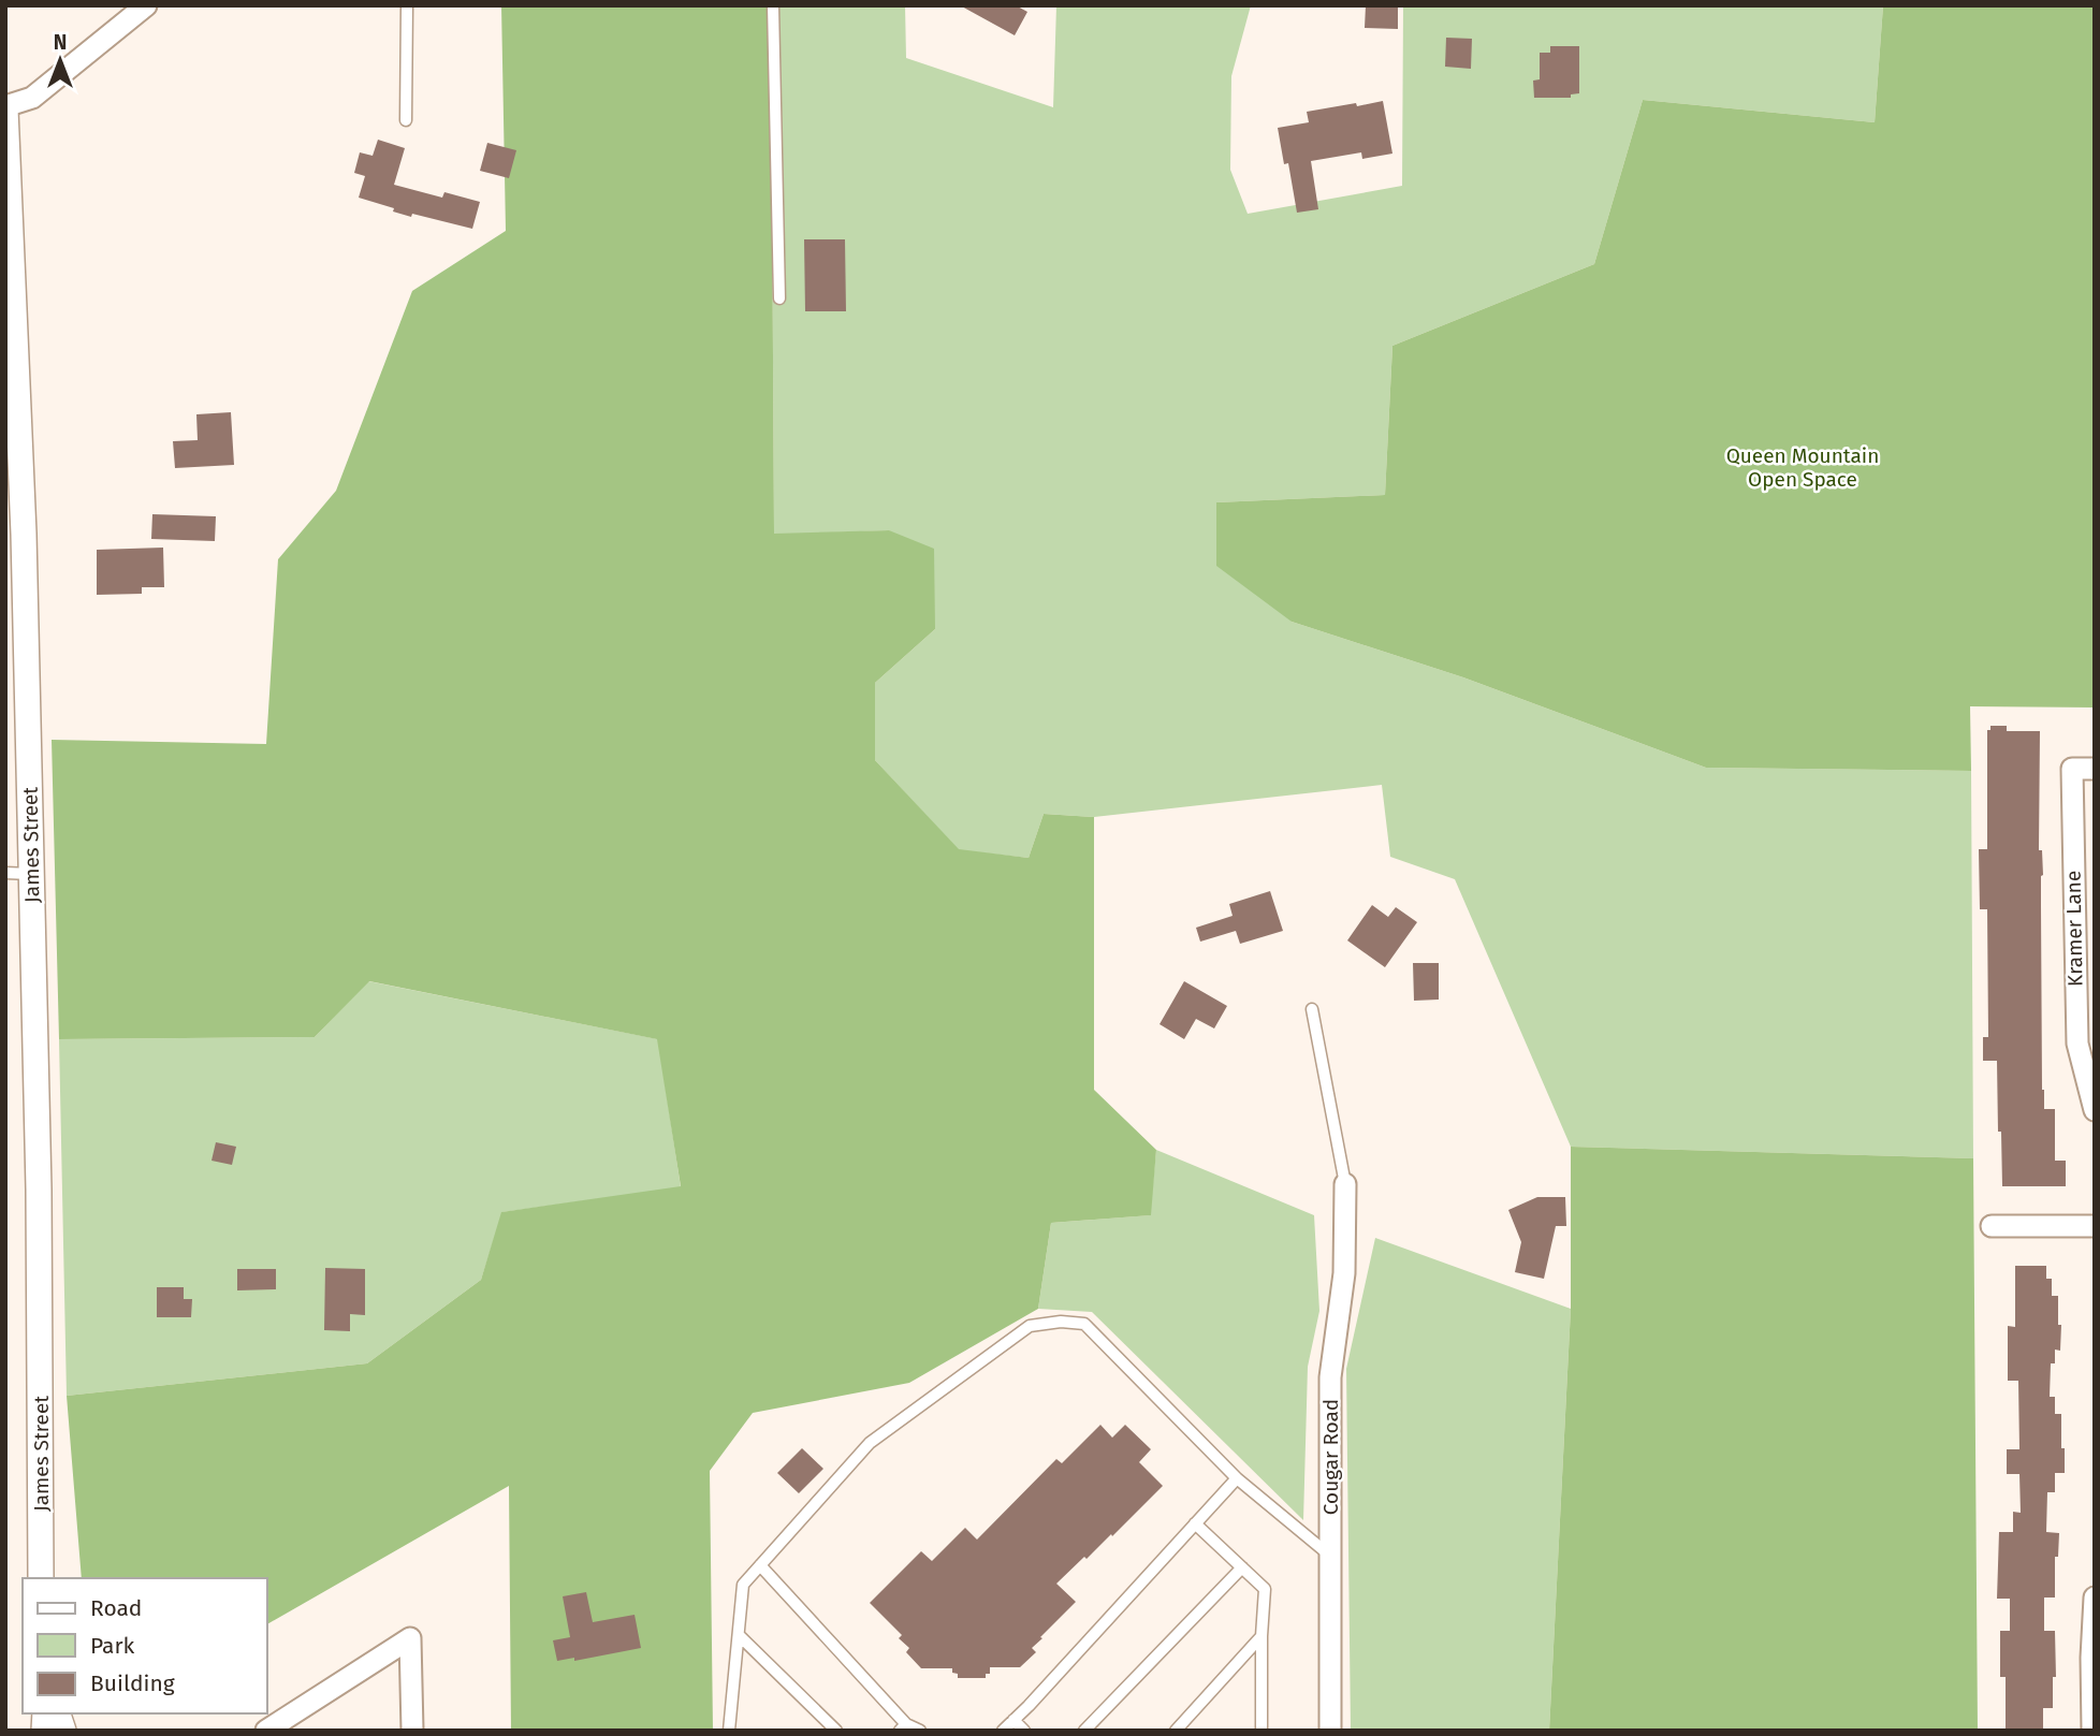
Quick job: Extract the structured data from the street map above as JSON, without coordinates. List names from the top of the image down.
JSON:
{
  "streets": {
    "street": ["James Street", "Kramer Lane", "Cougar Road"]
  },
  "parks": ["Queen Mountain Open Space"],
  "legend": ["Road", "Park", "Building"],
  "north": "top"
}
